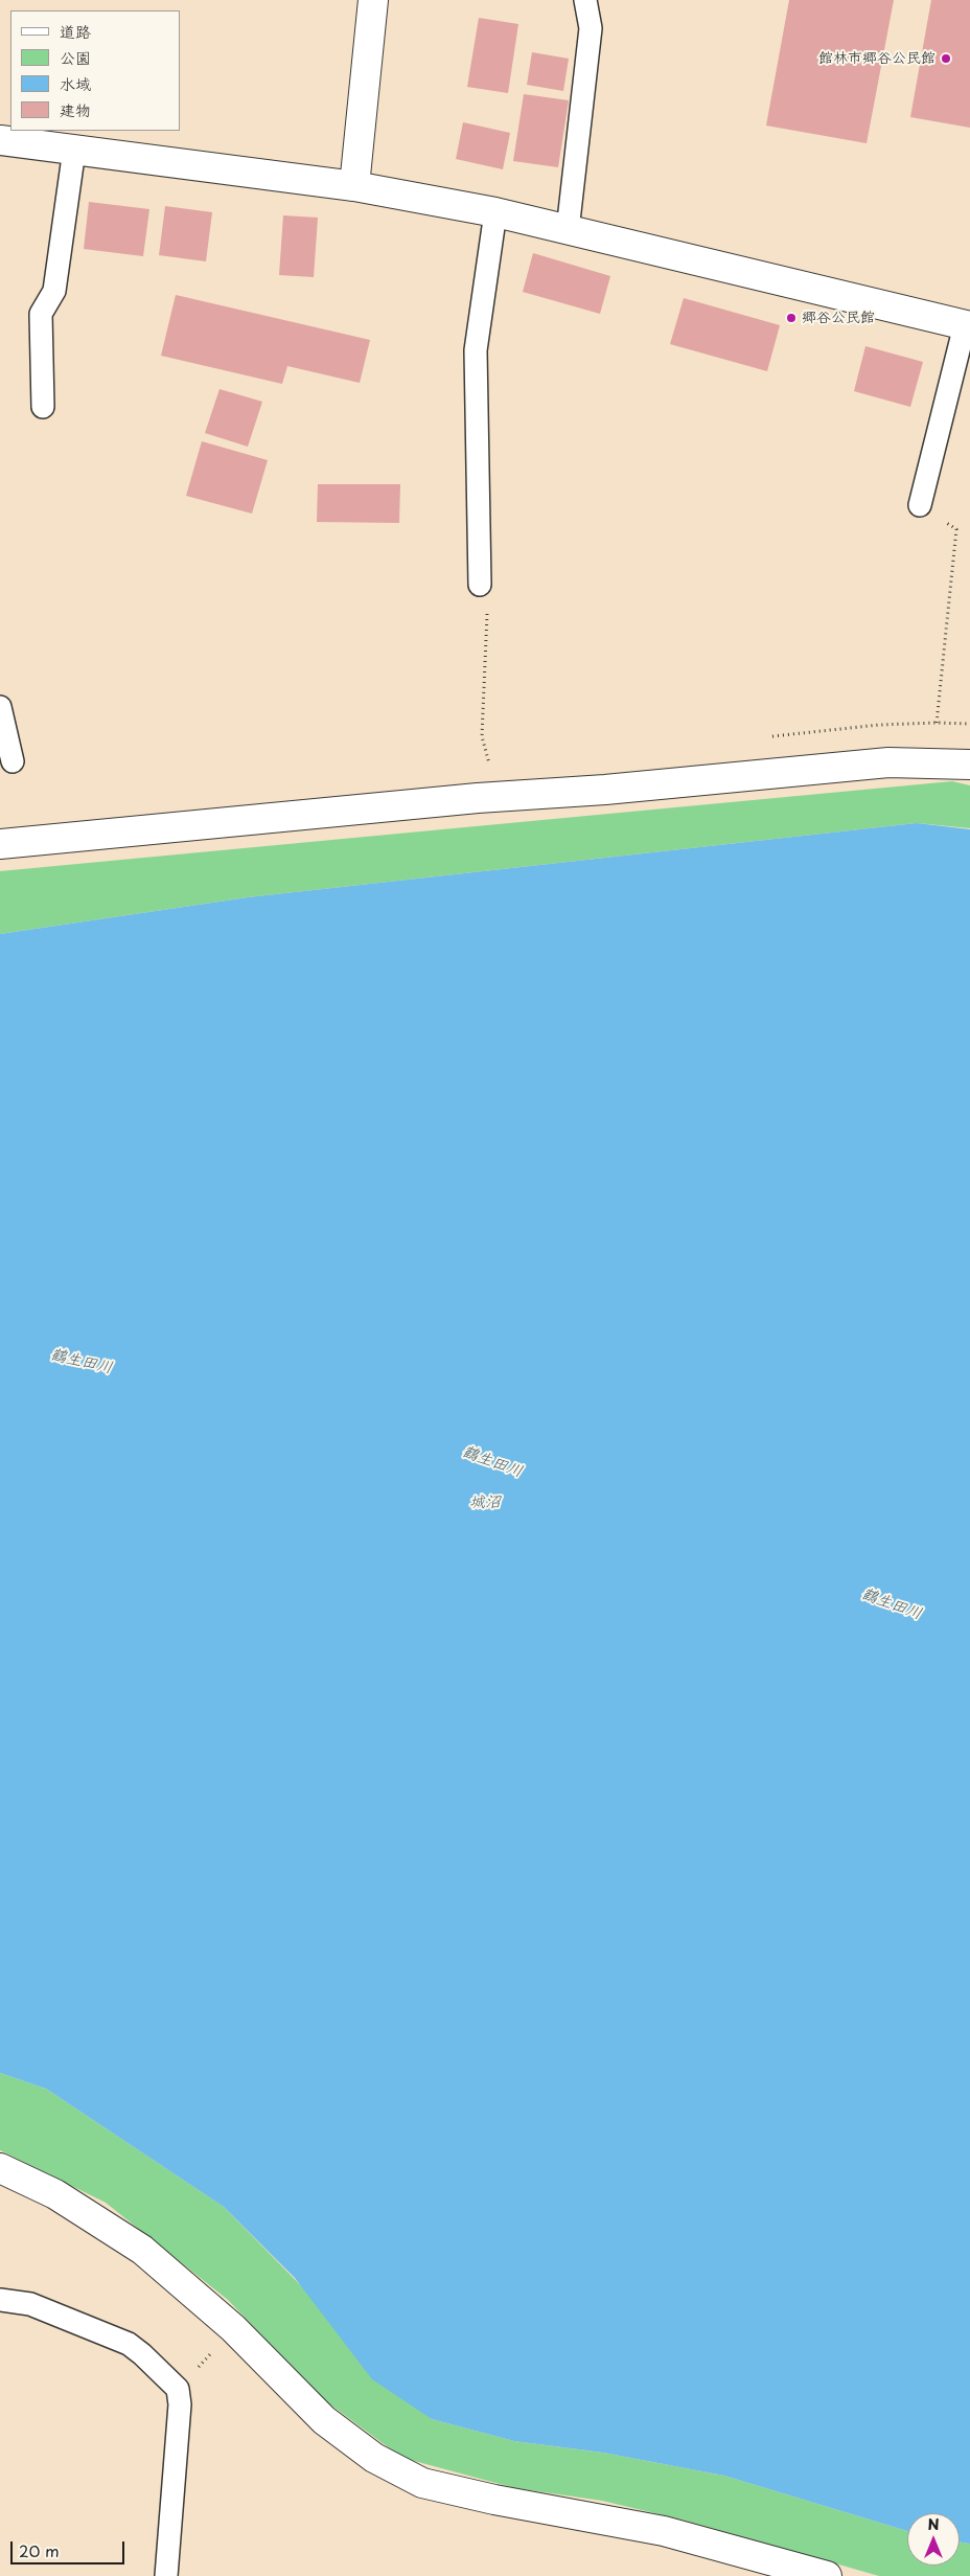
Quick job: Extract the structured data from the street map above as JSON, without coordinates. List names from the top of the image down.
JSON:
{
  "water": ["鶴生田川", "城沼"],
  "places": ["館林市郷谷公民館", "郷谷公民館"],
  "legend": [
    "道路",
    "公園",
    "水域",
    "建物"
  ],
  "scale_bar": "20 m",
  "north": "top"
}
